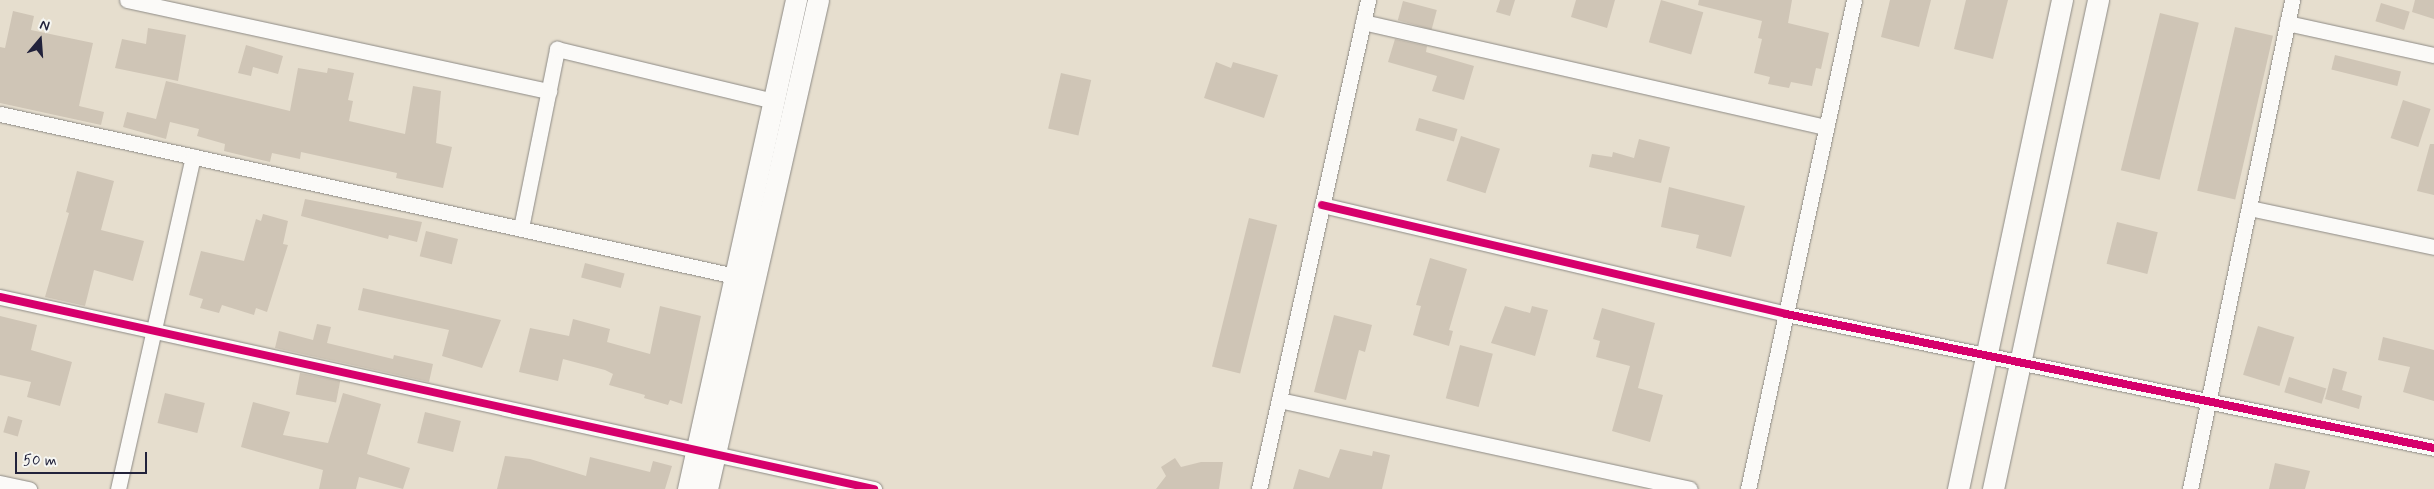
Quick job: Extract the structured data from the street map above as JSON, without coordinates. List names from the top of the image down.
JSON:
{
  "scale_bar": "50 m",
  "north": "top"
}
